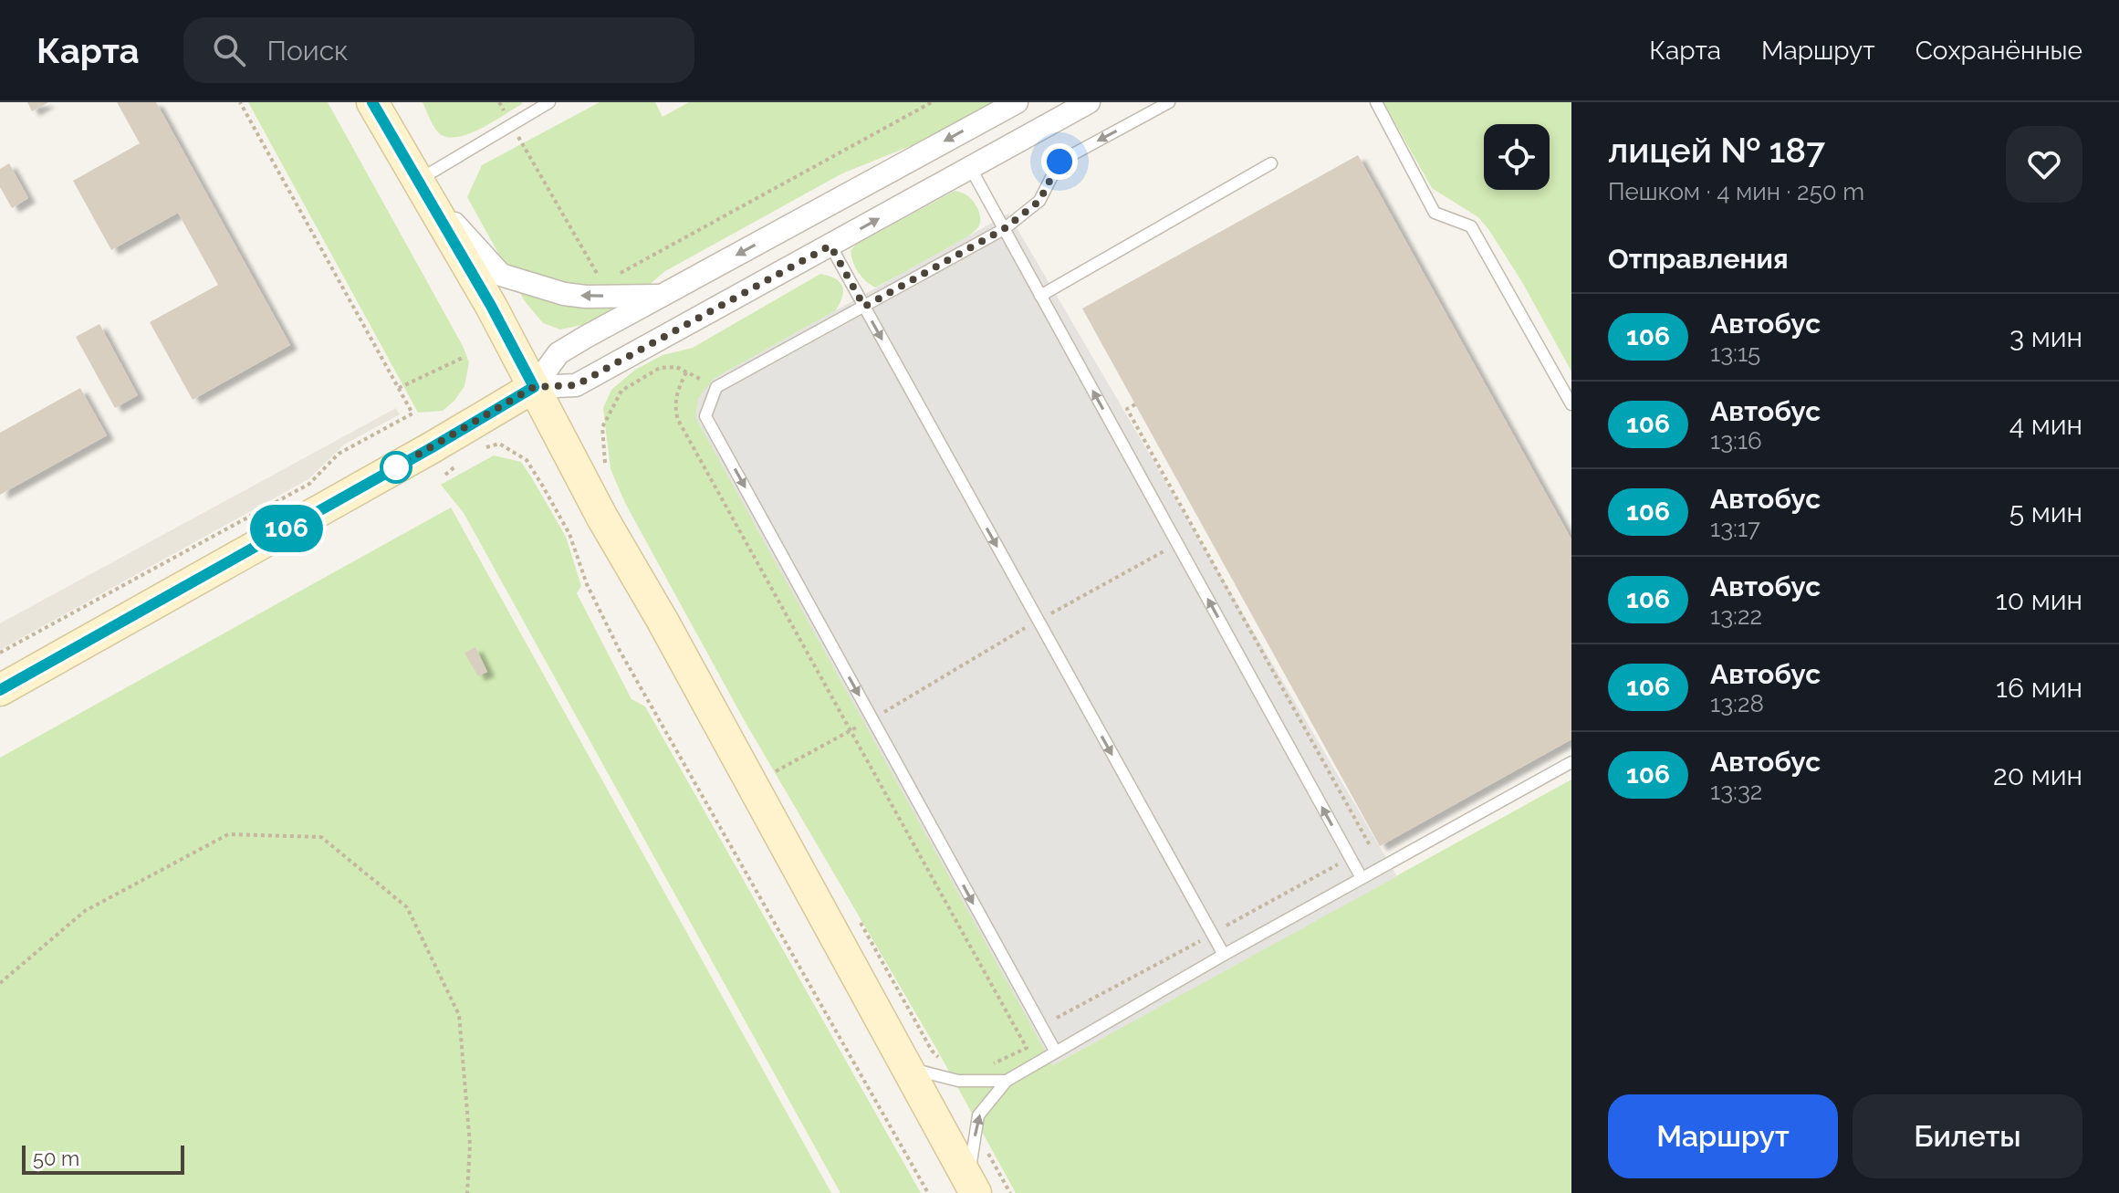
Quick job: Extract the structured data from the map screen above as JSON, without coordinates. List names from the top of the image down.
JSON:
{
  "lines": ["bus line 106"],
  "scale_bar": "50 m",
  "page": {
    "header": "Карта",
    "search": "Поиск",
    "nav": ["Карта", "Маршрут", "Сохранённые"],
    "on_map": "106",
    "heading": [
      ["лицей № 187", "Пешком · 4 мин · 250 m"],
      "Отправления"
    ],
    "list": [
      {
        "mark": "106",
        "name": "Автобус",
        "note": "13:15",
        "value": "3 мин"
      },
      {
        "mark": "106",
        "name": "Автобус",
        "note": "13:16",
        "value": "4 мин"
      },
      {
        "mark": "106",
        "name": "Автобус",
        "note": "13:17",
        "value": "5 мин"
      },
      {
        "mark": "106",
        "name": "Автобус",
        "note": "13:22",
        "value": "10 мин"
      },
      {
        "mark": "106",
        "name": "Автобус",
        "note": "13:28",
        "value": "16 мин"
      },
      {
        "mark": "106",
        "name": "Автобус",
        "note": "13:32",
        "value": "20 мин"
      }
    ],
    "buttons": ["Маршрут", "Билеты"],
    "scale": "50 m"
  }
}
